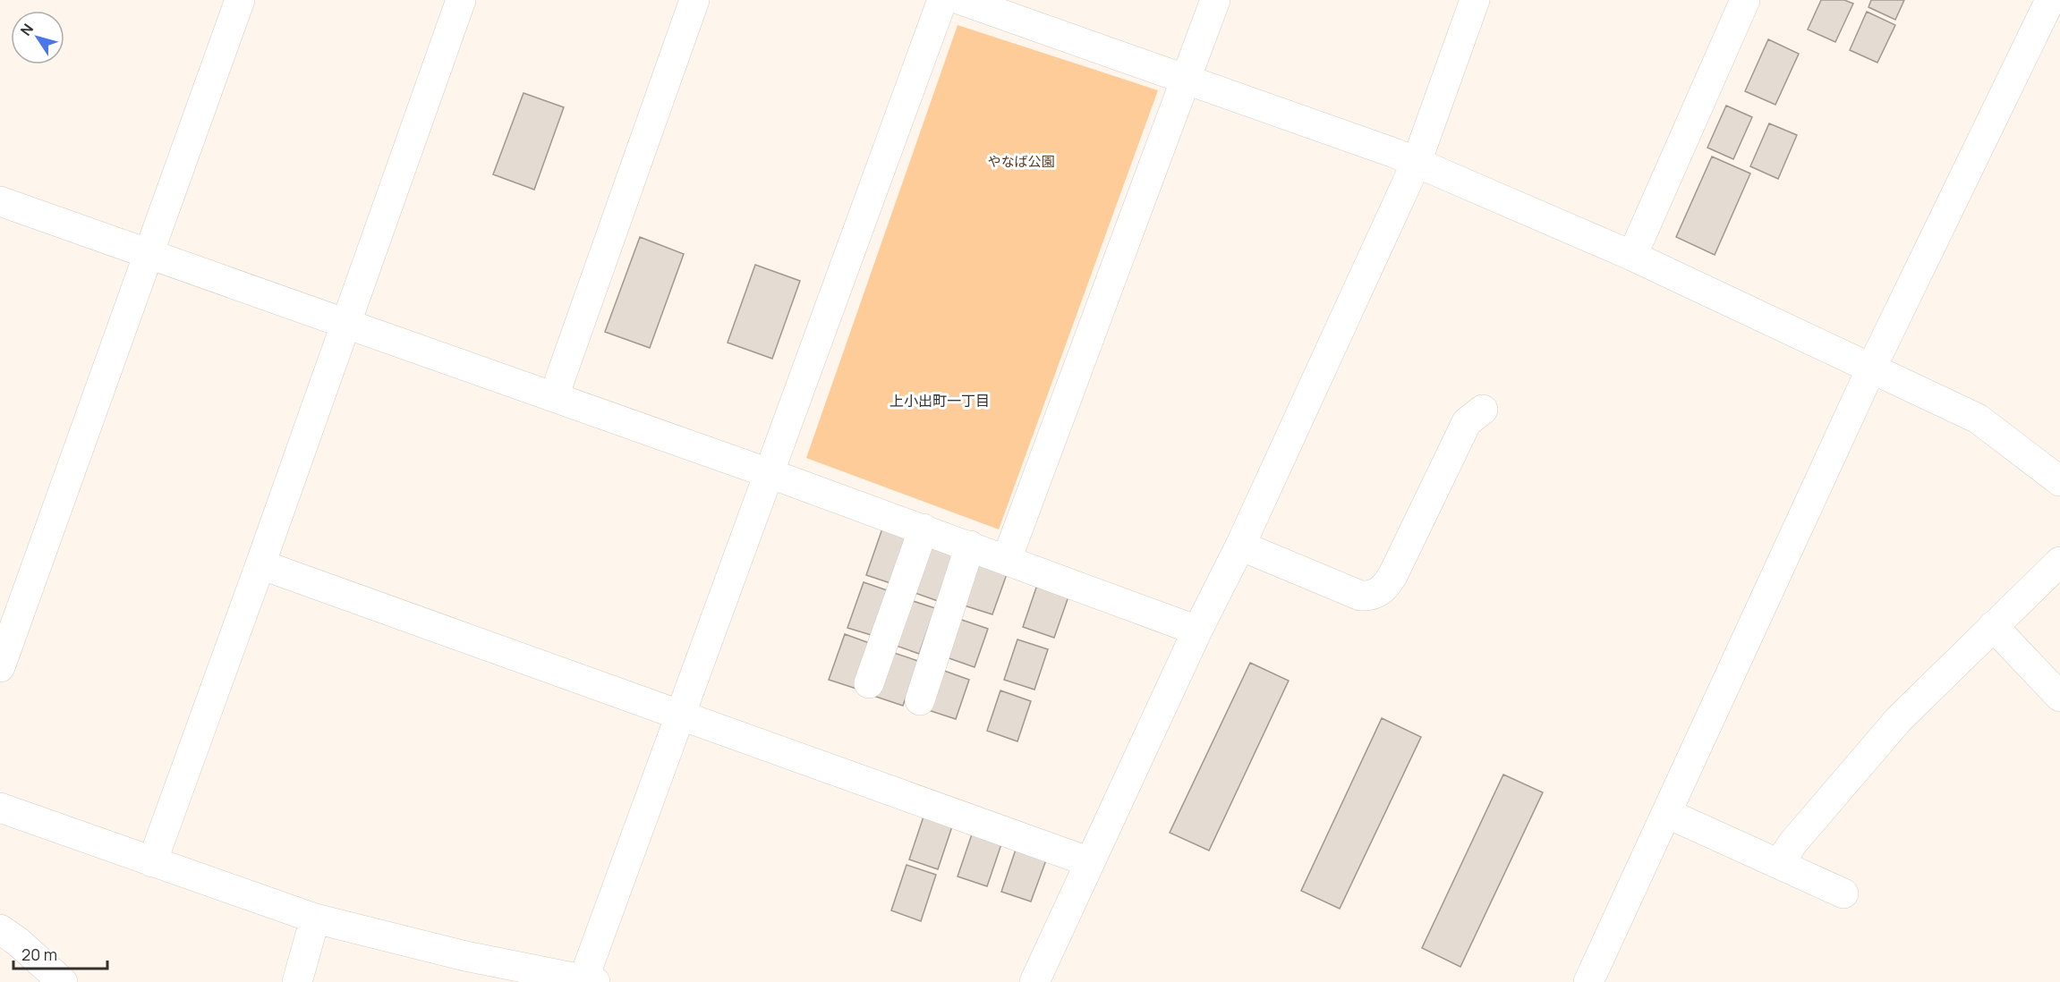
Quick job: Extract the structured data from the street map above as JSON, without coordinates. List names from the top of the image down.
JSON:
{
  "districts": ["上小出町一丁目"],
  "parks": ["やなば公園"],
  "scale_bar": "20 m",
  "north": "top left"
}
